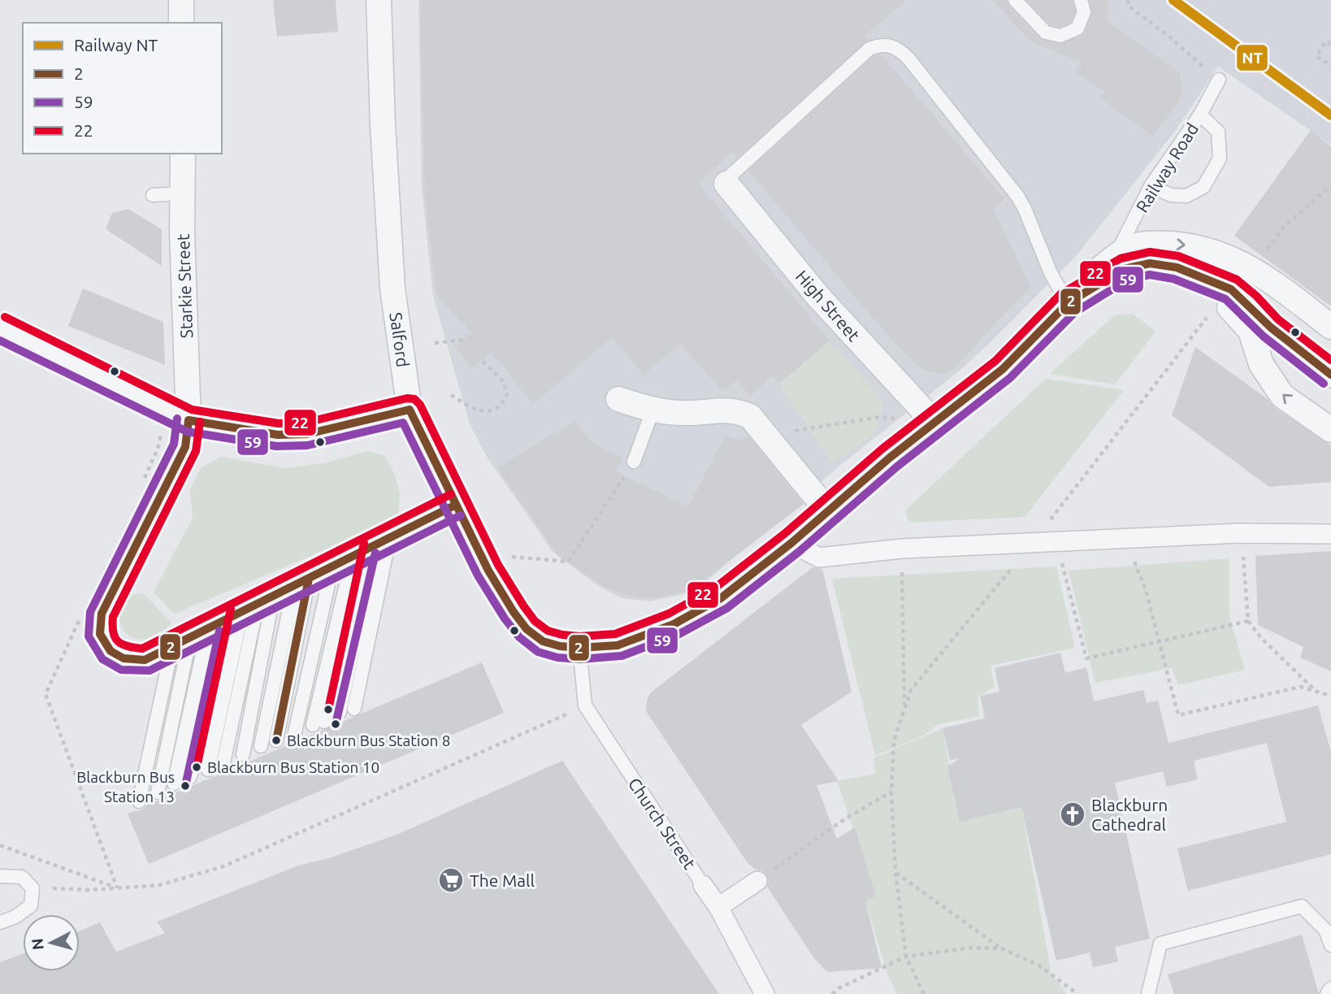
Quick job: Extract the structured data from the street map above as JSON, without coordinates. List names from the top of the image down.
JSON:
{
  "streets": {
    "street": [
      "Starkie Street",
      "High Street",
      "Salford",
      "Church Street"
    ],
    "lane": ["Railway Road"]
  },
  "crossings": [
    ["Salford", "Church Street"]
  ],
  "places": {
    "other": ["Blackburn Bus Station 8", "Blackburn Bus Station 10", "Blackburn Bus Station 13"],
    "church": ["Blackburn Cathedral"],
    "supermarket": ["The Mall"]
  },
  "lines": [
    "rail line NT",
    "transit line 22",
    "transit line 2",
    "transit line 59"
  ],
  "legend": [
    "Railway NT",
    "2",
    "59",
    "22"
  ],
  "north": "left"
}
